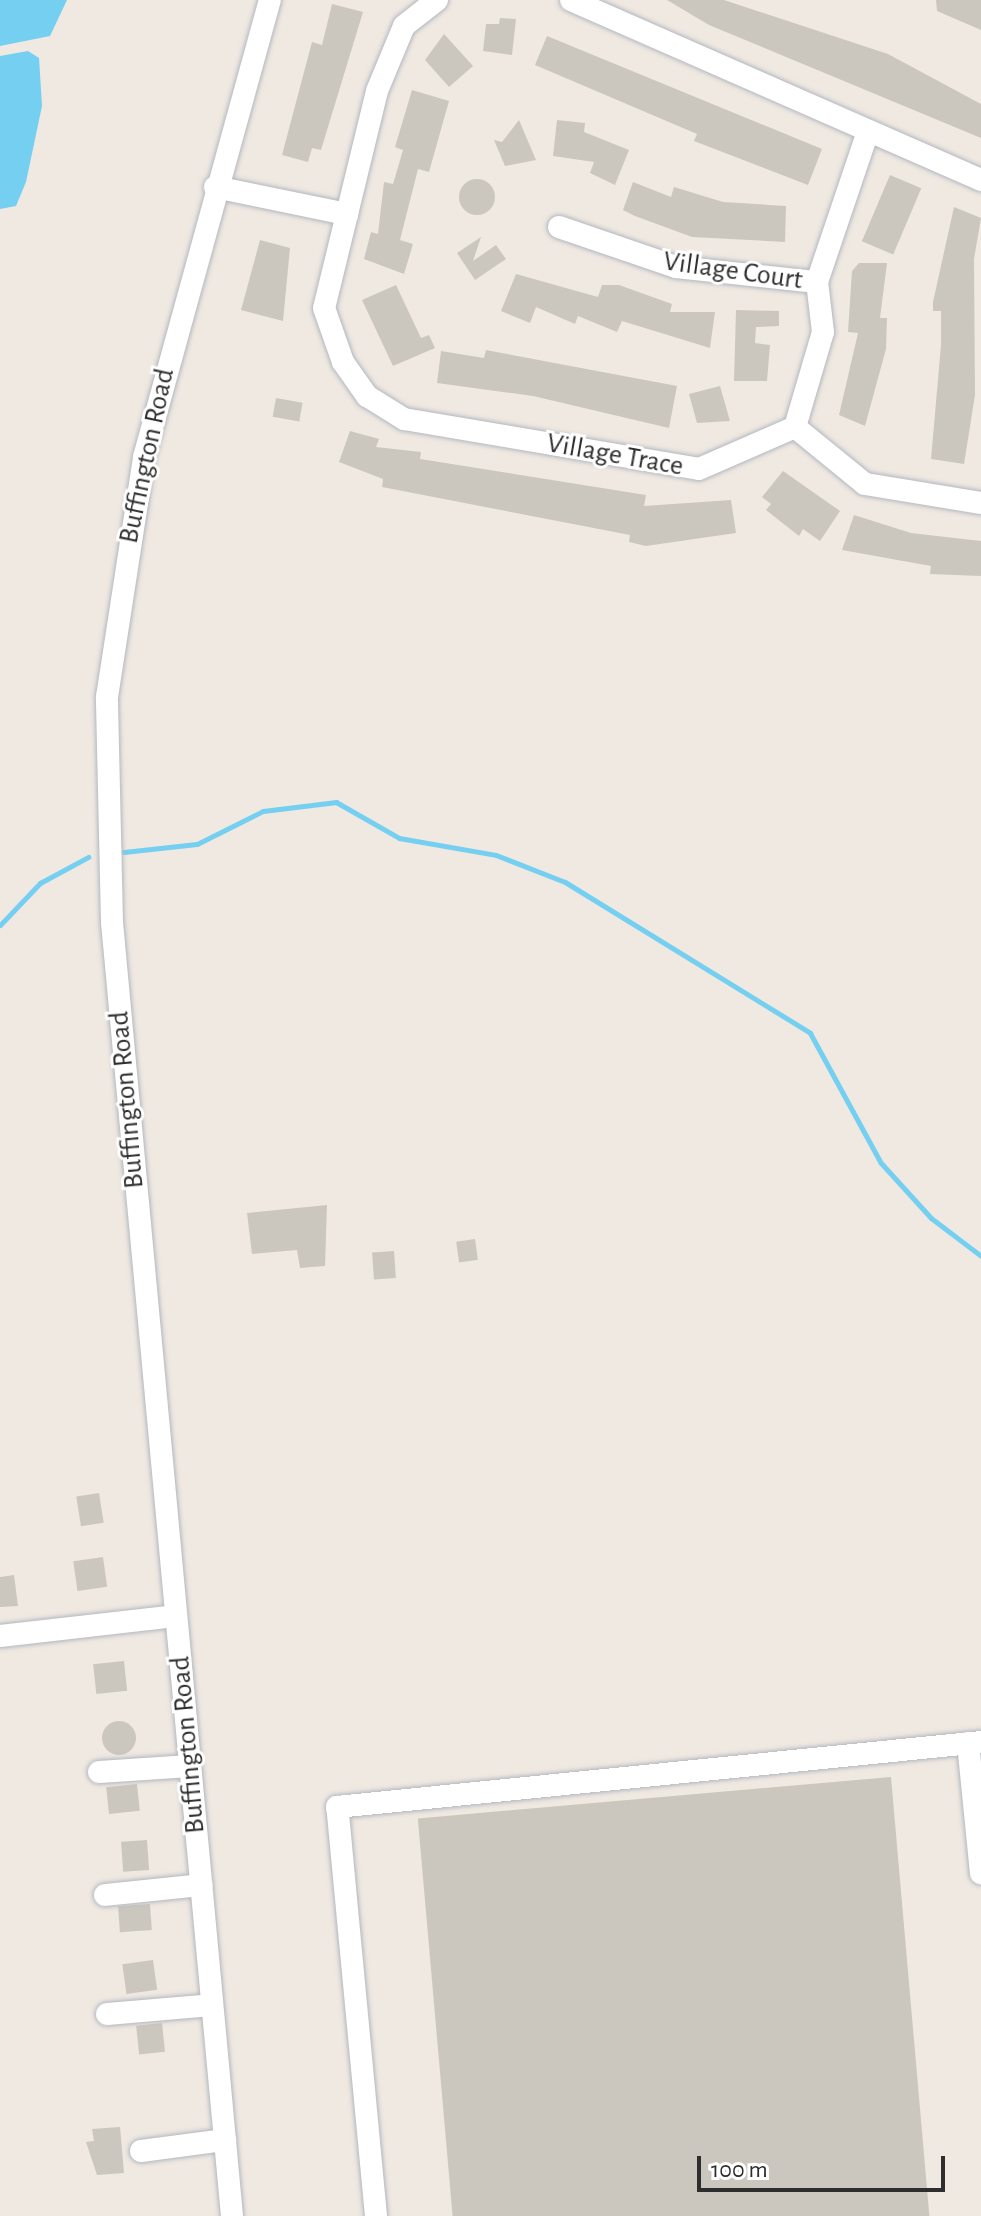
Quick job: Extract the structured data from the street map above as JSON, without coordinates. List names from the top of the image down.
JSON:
{
  "streets": {
    "street": ["Village Court", "Village Trace", "Buffington Road"]
  },
  "scale_bar": "100 m"
}
